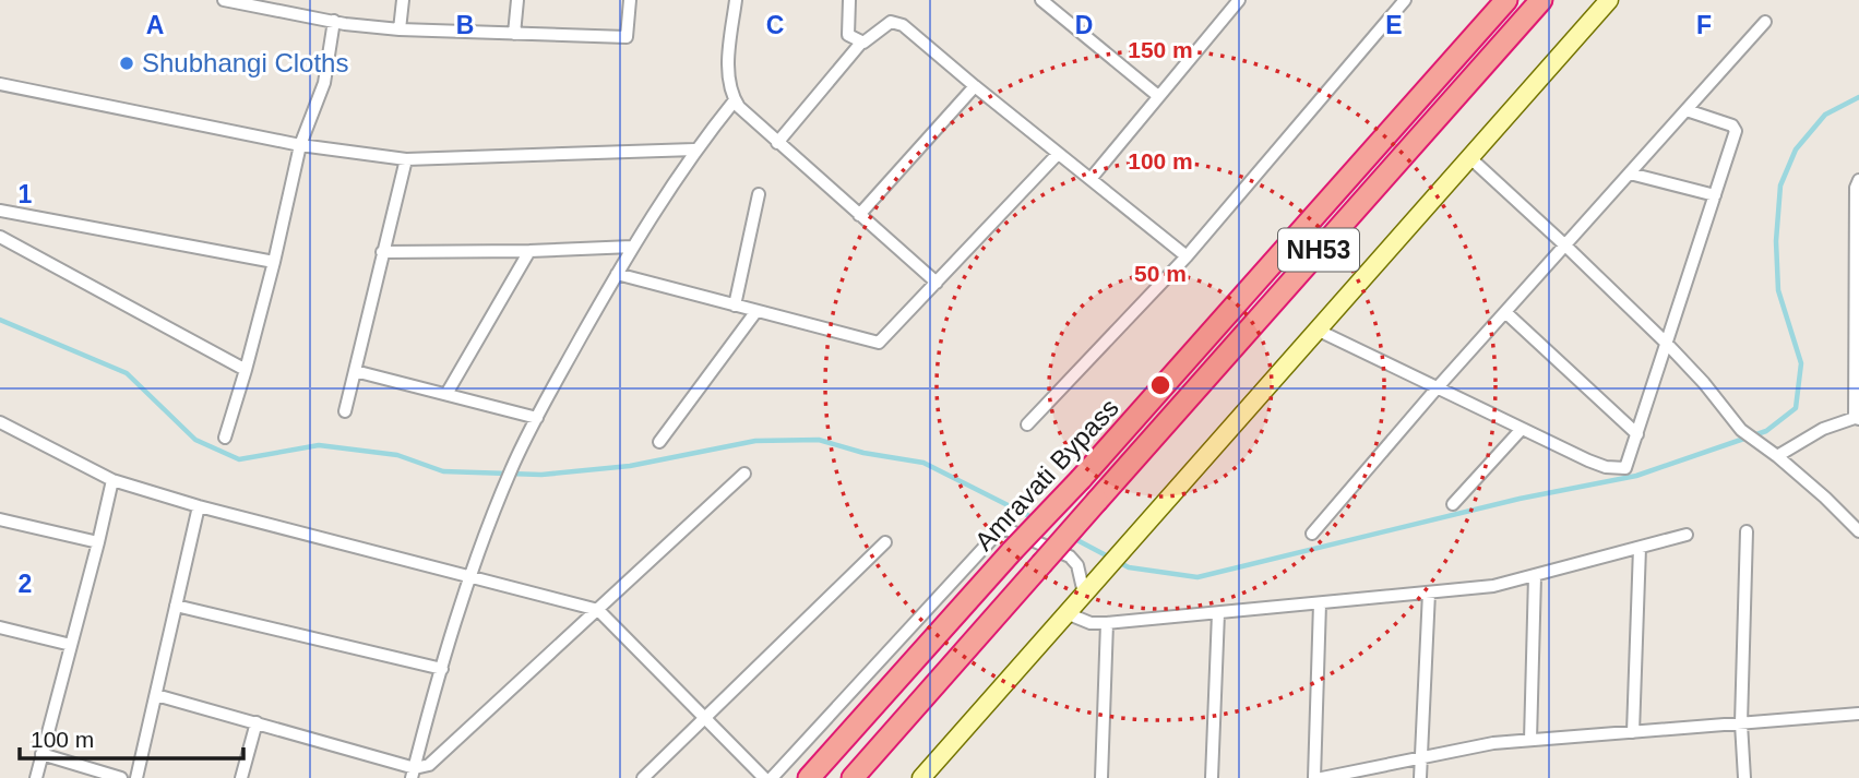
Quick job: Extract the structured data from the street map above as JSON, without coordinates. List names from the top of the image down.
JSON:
{
  "streets": {
    "highway": ["NH53", "Amravati Bypass"]
  },
  "places": ["Shubhangi Cloths"],
  "scale_bar": "100 m",
  "grid": {
    "columns": [
      "A",
      "B",
      "C",
      "D",
      "E",
      "F"
    ],
    "rows": ["1", "2"]
  },
  "rings": ["150 m", "100 m", "50 m"]
}
